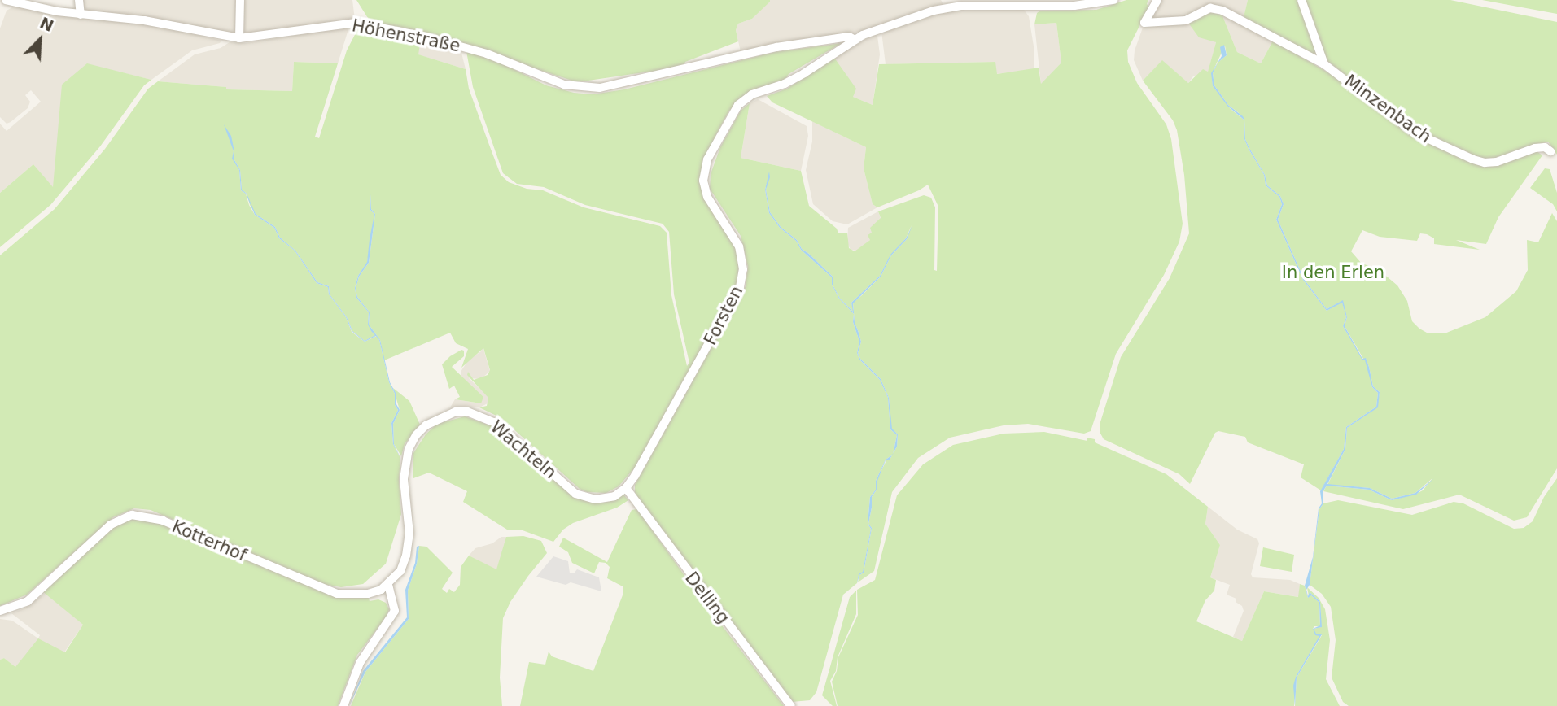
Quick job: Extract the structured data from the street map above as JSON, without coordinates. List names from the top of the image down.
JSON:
{
  "streets": {
    "street": [
      "Höhenstraße",
      "Minzenbach",
      "Forsten",
      "Wachteln",
      "Kotterhof",
      "Delling"
    ]
  },
  "crossings": [
    ["Höhenstraße", "Forsten"],
    ["Forsten", "Wachteln"],
    ["Forsten", "Delling"],
    ["Wachteln", "Kotterhof"],
    ["Wachteln", "Delling"]
  ],
  "parks": ["In den Erlen"],
  "north": "top right"
}
